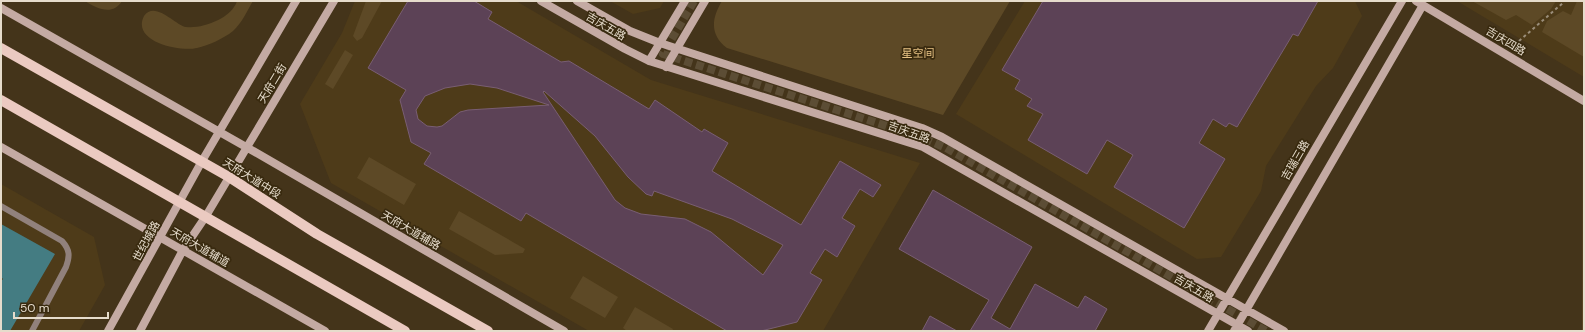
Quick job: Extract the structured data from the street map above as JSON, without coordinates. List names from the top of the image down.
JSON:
{
  "streets": {
    "main road": ["天府大道中段"],
    "street": [
      "吉庆五路",
      "吉庆四路",
      "天府二街",
      "吉瑞三路",
      "天府大道辅路",
      "世纪城路",
      "天府大道辅道"
    ]
  },
  "crossings": [
    ["吉庆五路", "吉瑞三路"],
    ["天府二街", "天府大道中段"],
    ["天府二街", "天府大道辅路"],
    ["天府二街", "世纪城路"],
    ["天府大道中段", "世纪城路"],
    ["世纪城路", "天府大道辅道"]
  ],
  "parks": ["星空间"],
  "scale_bar": "50 m"
}
